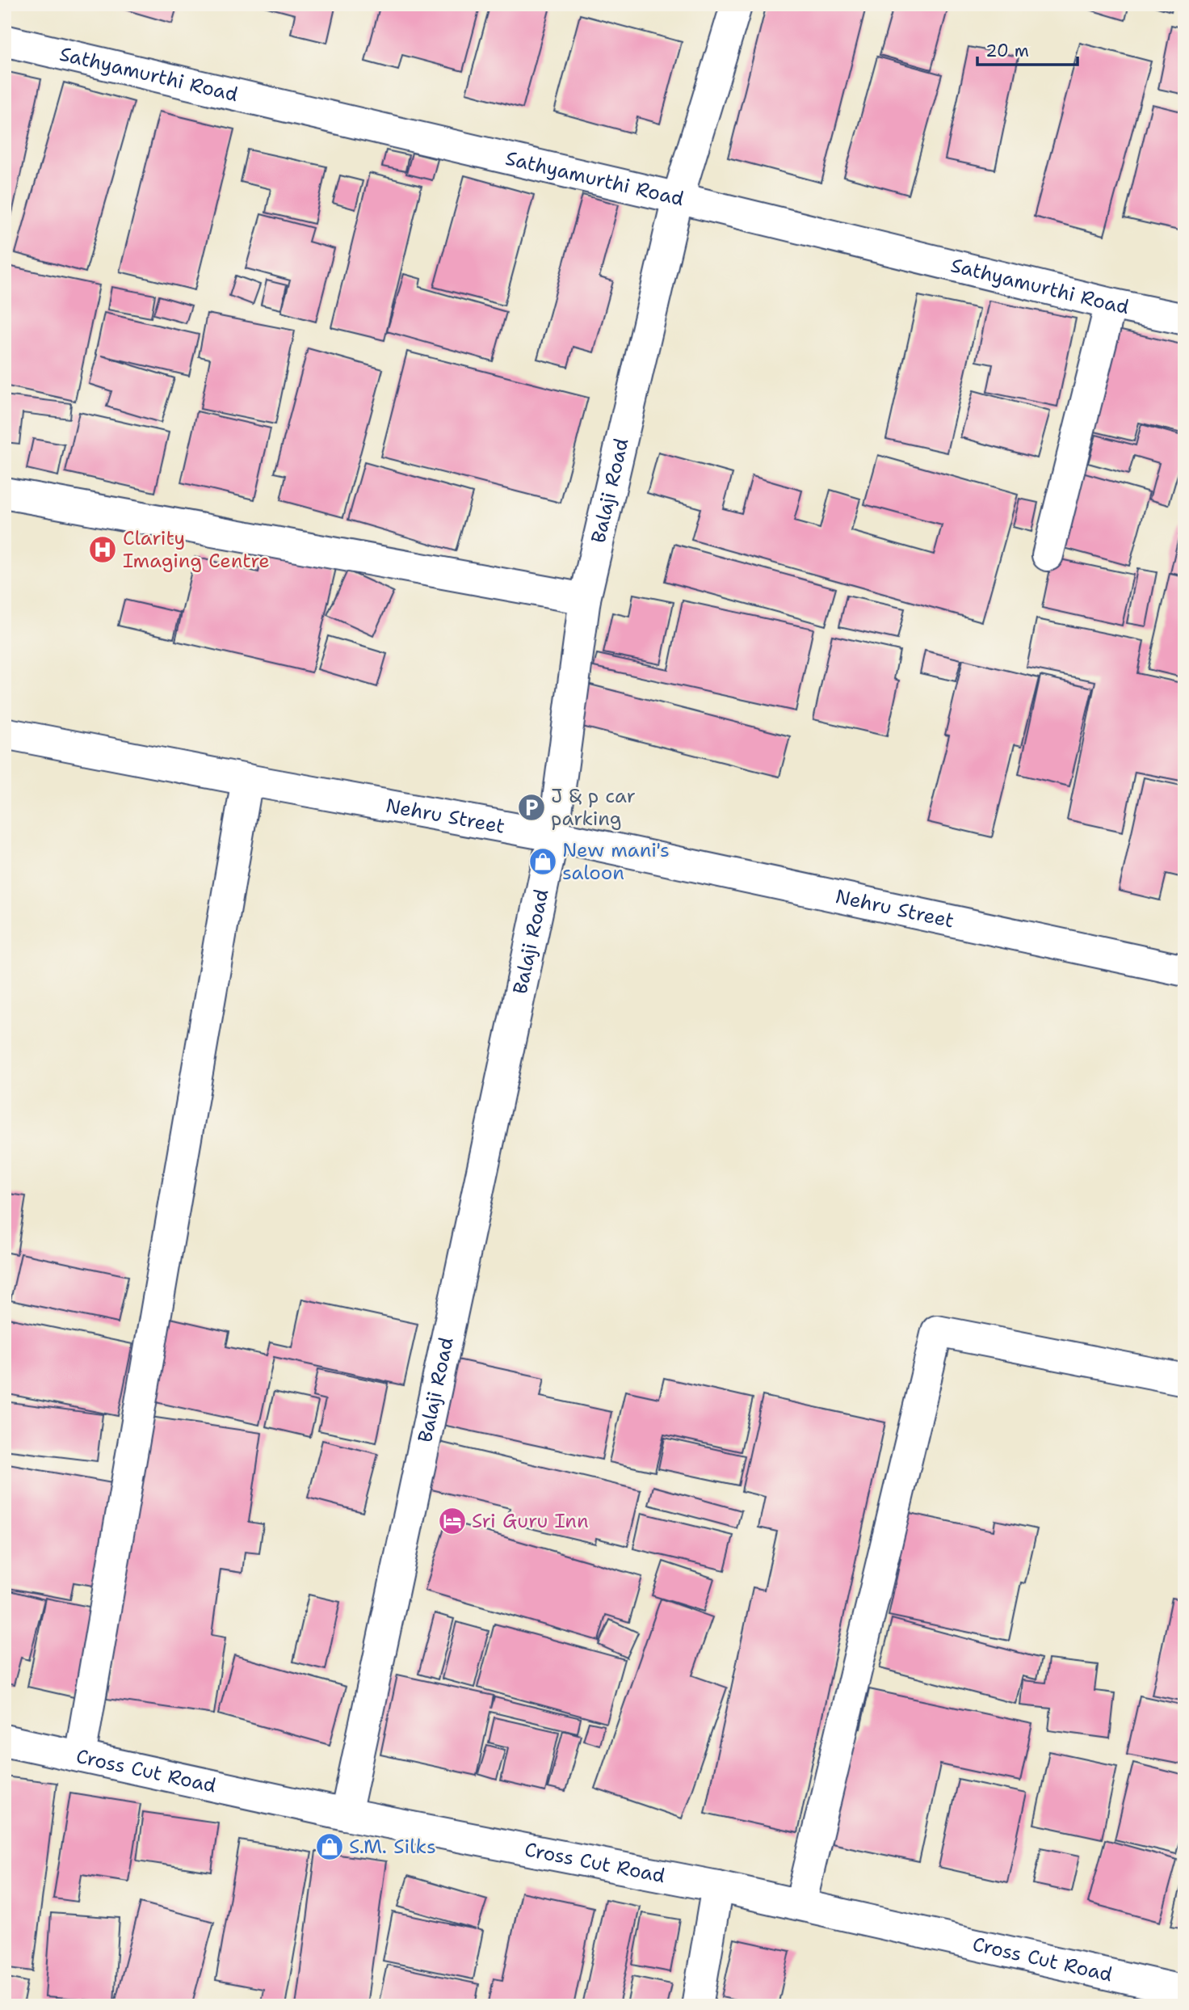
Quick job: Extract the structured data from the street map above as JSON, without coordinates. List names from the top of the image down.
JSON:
{
  "streets": {
    "street": [
      "Sathyamurthi Road",
      "Balaji Road",
      "Nehru Street",
      "Cross Cut Road"
    ]
  },
  "crossings": [
    ["Sathyamurthi Road", "Balaji Road"],
    ["Balaji Road", "Nehru Street"],
    ["Balaji Road", "Cross Cut Road"]
  ],
  "places": {
    "hospital": ["Clarity Imaging Centre"],
    "parking": ["J & p car parking"],
    "shop": ["New mani's saloon", "S.M. Silks"],
    "hotel": ["Sri Guru Inn"]
  },
  "scale_bar": "20 m"
}
